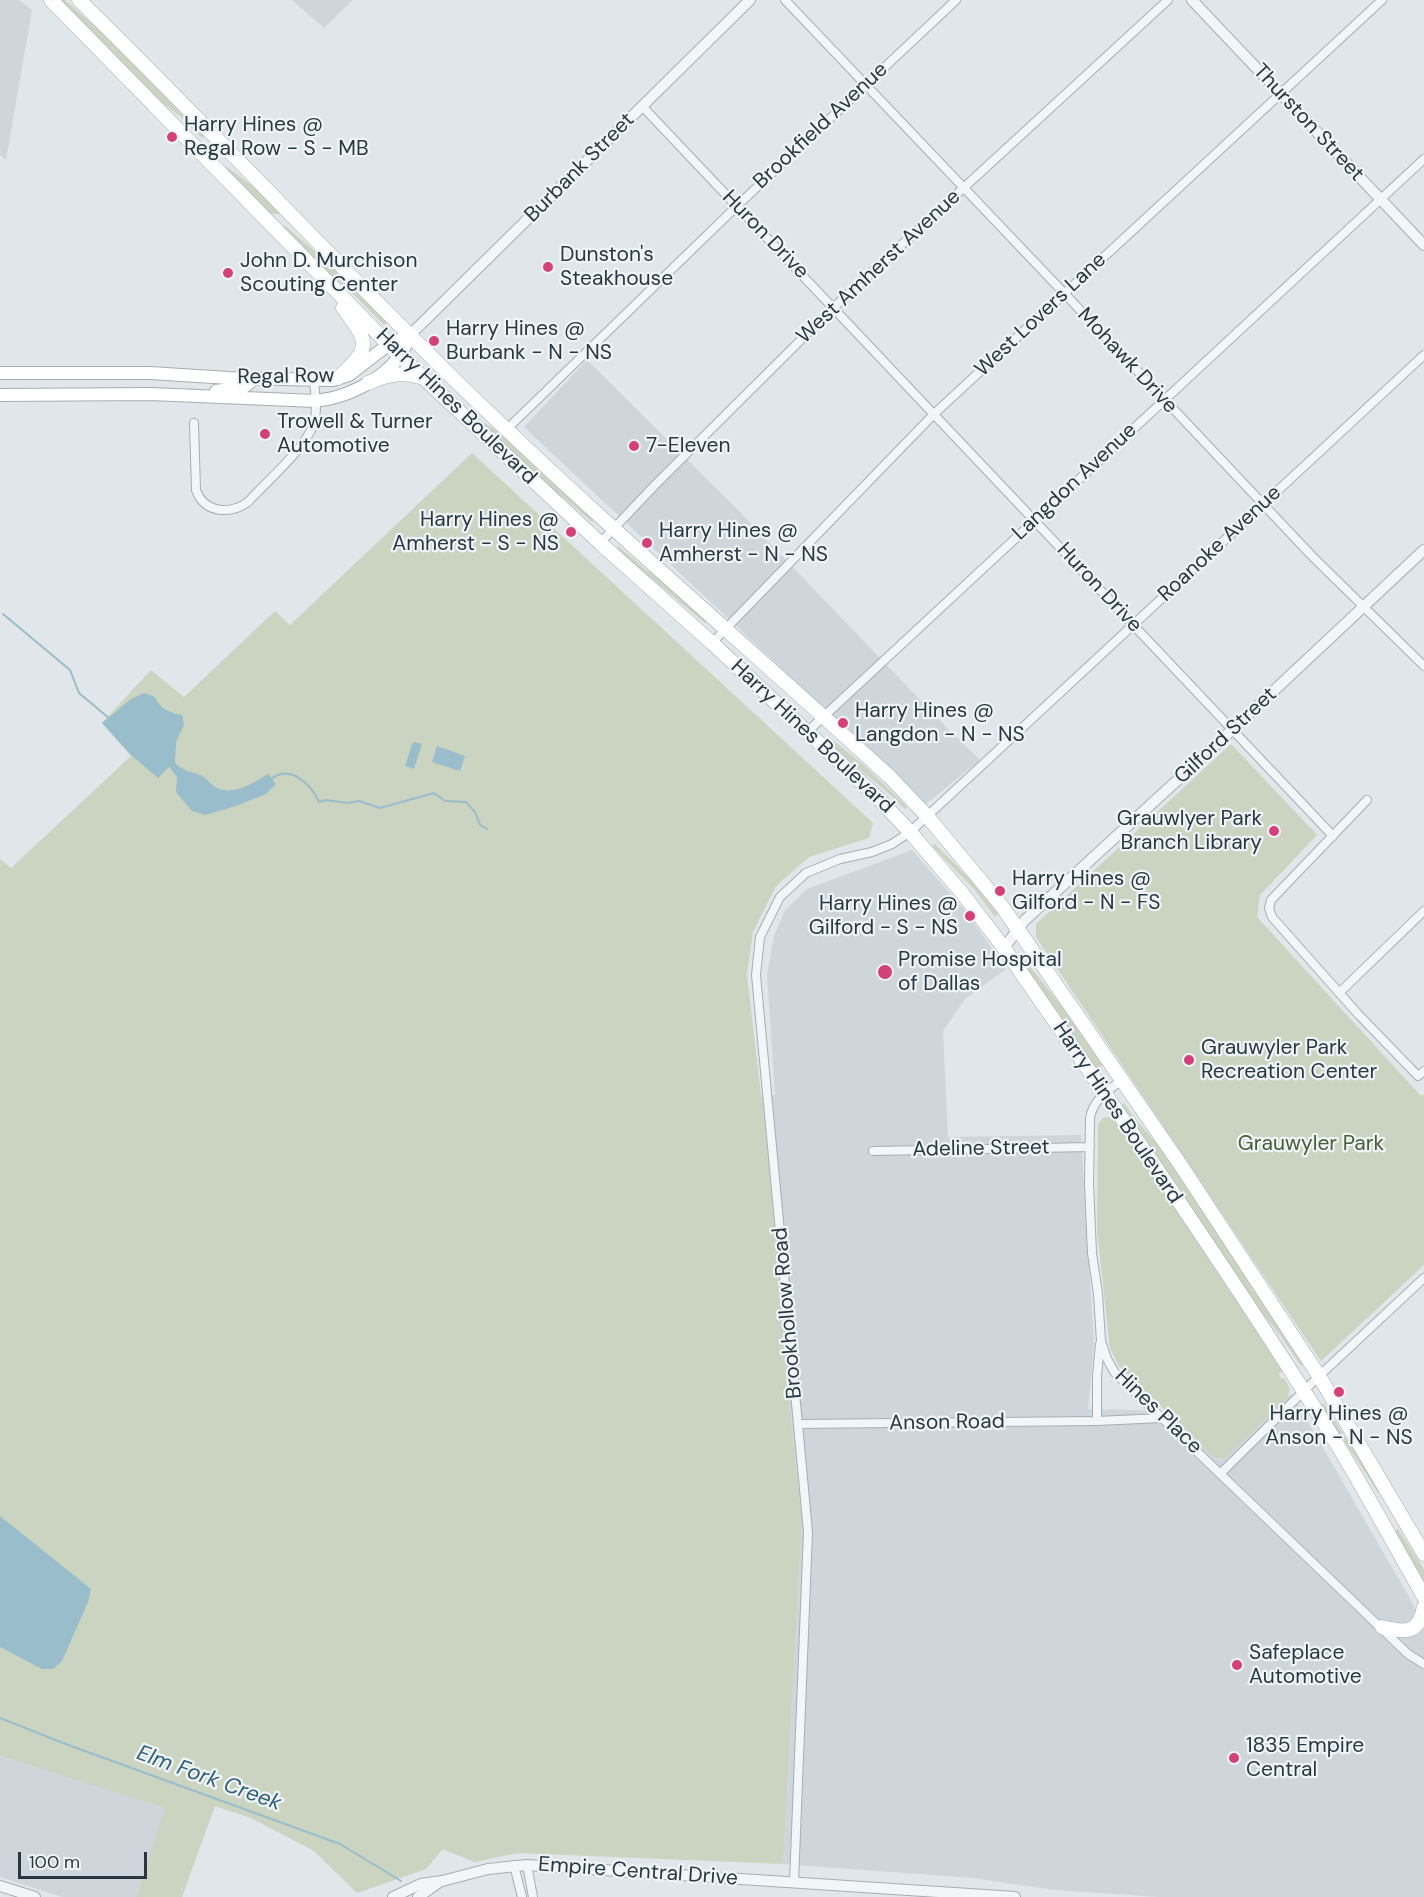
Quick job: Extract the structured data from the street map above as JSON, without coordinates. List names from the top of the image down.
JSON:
{
  "streets": {
    "main road": ["Regal Row", "Harry Hines Boulevard"],
    "street": [
      "Thurston Street",
      "Brookfield Avenue",
      "Burbank Street",
      "Huron Drive",
      "West Amherst Avenue",
      "West Lovers Lane",
      "Mohawk Drive",
      "Langdon Avenue",
      "Roanoke Avenue",
      "Gilford Street",
      "Adeline Street",
      "Brookhollow Road",
      "Hines Place",
      "Anson Road",
      "Empire Central Drive"
    ]
  },
  "crossings": [
    ["Thurston Street", "West Lovers Lane"],
    ["Thurston Street", "Langdon Avenue"],
    ["Brookfield Avenue", "Huron Drive"],
    ["Brookfield Avenue", "Mohawk Drive"],
    ["Brookfield Avenue", "Harry Hines Boulevard"],
    ["Burbank Street", "Huron Drive"],
    ["Burbank Street", "Regal Row"],
    ["Burbank Street", "Harry Hines Boulevard"],
    ["Huron Drive", "West Amherst Avenue"],
    ["Huron Drive", "West Lovers Lane"],
    ["Huron Drive", "Langdon Avenue"],
    ["Huron Drive", "Roanoke Avenue"],
    ["Huron Drive", "Gilford Street"],
    ["West Amherst Avenue", "Mohawk Drive"],
    ["West Amherst Avenue", "Harry Hines Boulevard"],
    ["West Lovers Lane", "Mohawk Drive"],
    ["West Lovers Lane", "Harry Hines Boulevard"],
    ["Mohawk Drive", "Langdon Avenue"],
    ["Mohawk Drive", "Roanoke Avenue"],
    ["Mohawk Drive", "Gilford Street"],
    ["Regal Row", "Harry Hines Boulevard"],
    ["Harry Hines Boulevard", "Langdon Avenue"],
    ["Harry Hines Boulevard", "Roanoke Avenue"],
    ["Harry Hines Boulevard", "Gilford Street"],
    ["Harry Hines Boulevard", "Brookhollow Road"],
    ["Harry Hines Boulevard", "Hines Place"],
    ["Roanoke Avenue", "Brookhollow Road"],
    ["Adeline Street", "Hines Place"],
    ["Brookhollow Road", "Anson Road"],
    ["Brookhollow Road", "Empire Central Drive"],
    ["Hines Place", "Anson Road"]
  ],
  "water": ["Elm Fork Creek"],
  "parks": ["Grauwyler Park"],
  "places": [
    "Harry Hines @ Regal Row - S - MB",
    "Dunston's Steakhouse",
    "John D. Murchison Scouting Center",
    "Harry Hines @ Burbank - N - NS",
    "Trowell & Turner Automotive",
    "7-Eleven",
    "Harry Hines @ Amherst - S - NS",
    "Harry Hines @ Amherst - N - NS",
    "Harry Hines @ Langdon - N - NS",
    "Grauwlyer Park Branch Library",
    "Harry Hines @ Gilford - N - FS",
    "Harry Hines @ Gilford - S - NS",
    "Promise Hospital of Dallas",
    "Grauwyler Park Recreation Center",
    "Harry Hines @ Anson - N - NS",
    "Safeplace Automotive",
    "1835 Empire Central"
  ],
  "scale_bar": "100 m"
}
